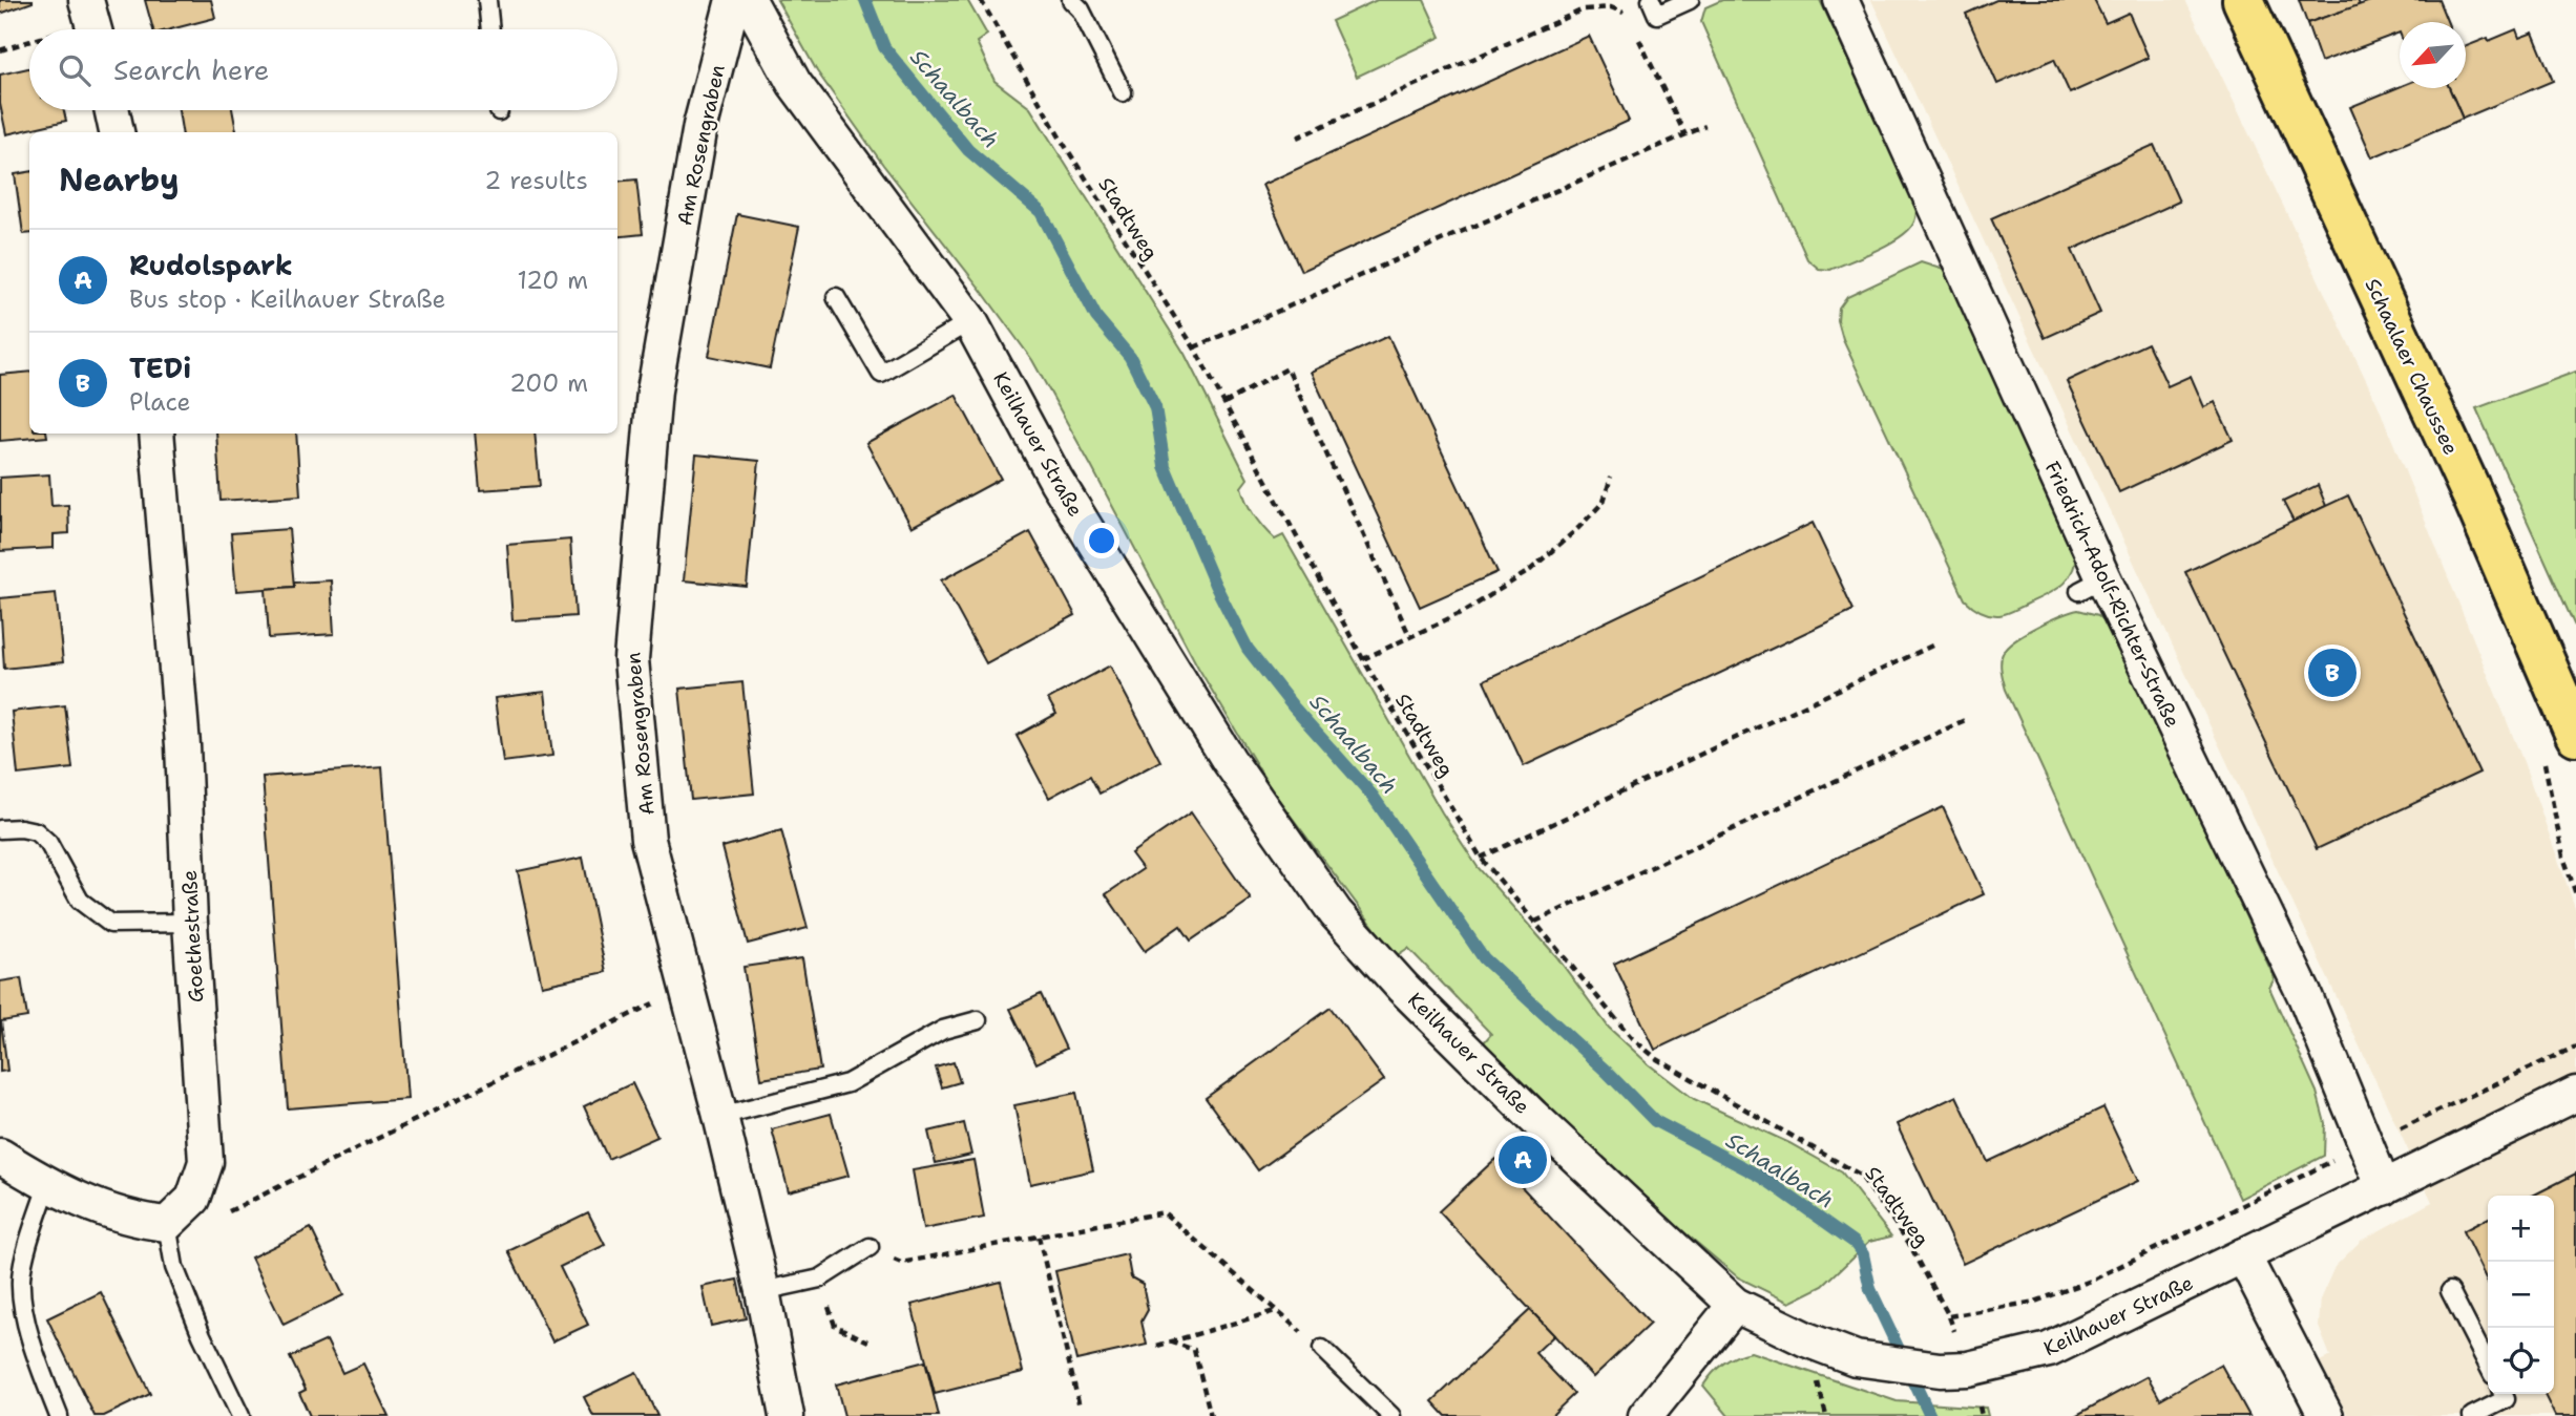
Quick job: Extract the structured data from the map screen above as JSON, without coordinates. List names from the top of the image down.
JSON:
{
  "streets": {
    "main road": ["Schaalaer Chaussee"],
    "street": [
      "Am Rosengraben",
      "Keilhauer Straße",
      "Friedrich-Adolf-Richter-Straße",
      "Goethestraße"
    ],
    "path": ["Stadtweg"]
  },
  "crossings": [
    ["Stadtweg", "Keilhauer Straße"],
    ["Keilhauer Straße", "Friedrich-Adolf-Richter-Straße"]
  ],
  "water": ["Schaalbach"],
  "north": "bottom left",
  "page": {
    "search": "Search here",
    "heading": ["Nearby", "2 results"],
    "list": [
      {
        "mark": "A",
        "name": "Rudolspark",
        "note": "Bus stop · Keilhauer Straße",
        "value": "120 m"
      },
      {
        "mark": "B",
        "name": "TEDi",
        "note": "Place",
        "value": "200 m"
      }
    ],
    "pins": ["B", "A"],
    "map_buttons": ["+", "−"]
  }
}
